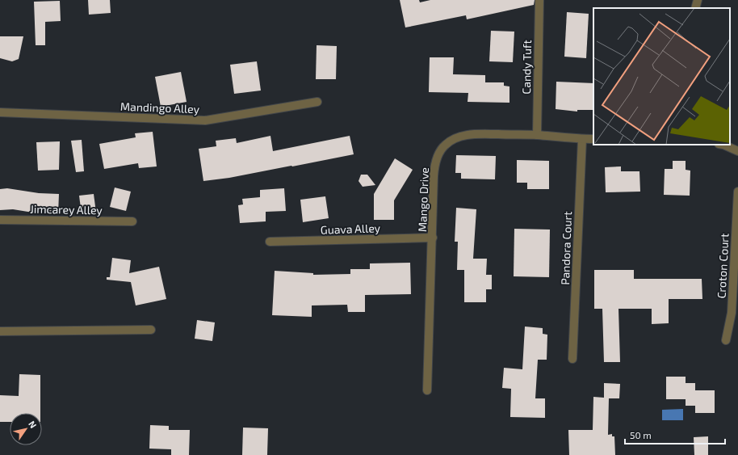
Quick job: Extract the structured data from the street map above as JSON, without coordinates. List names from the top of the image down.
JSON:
{
  "streets": {
    "street": [
      "Candy Tuft",
      "Mandingo Alley",
      "Mango Drive",
      "Jimcarey Alley",
      "Guava Alley",
      "Pandora Court",
      "Croton Court"
    ]
  },
  "crossings": [
    ["Candy Tuft", "Mango Drive"],
    ["Mango Drive", "Guava Alley"],
    ["Mango Drive", "Pandora Court"]
  ],
  "scale_bar": "50 m",
  "north": "top right"
}
